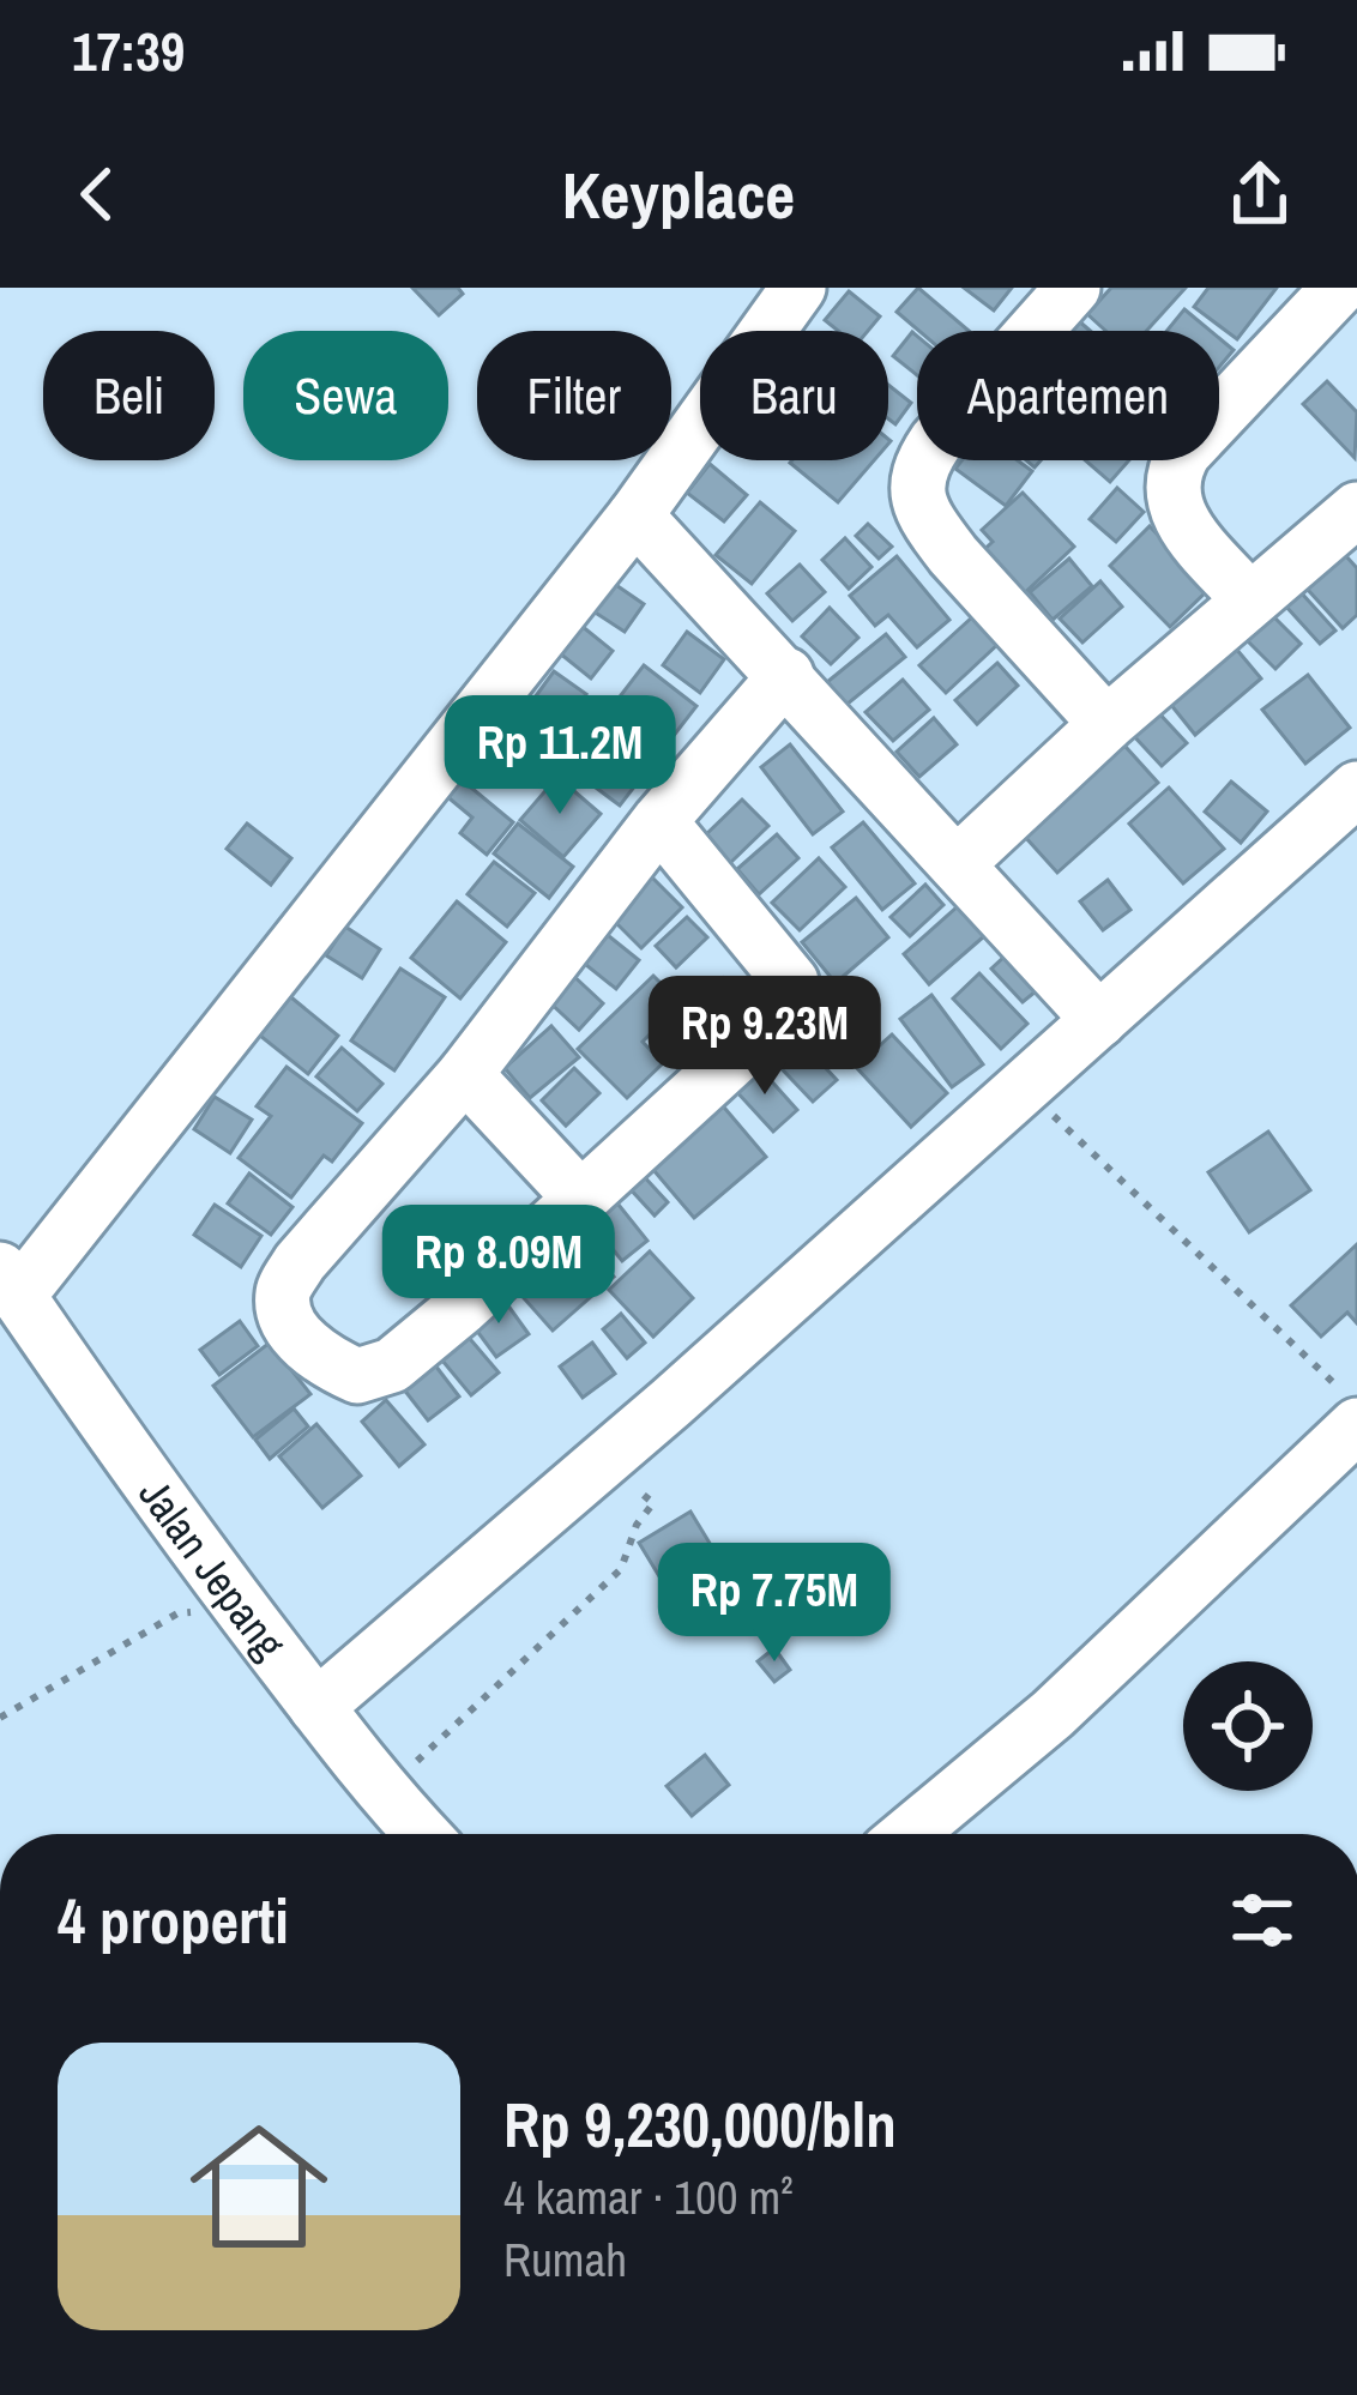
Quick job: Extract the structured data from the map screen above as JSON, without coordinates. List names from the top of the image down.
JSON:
{
  "streets": {
    "street": ["Jalan Jepang"]
  },
  "page": {
    "status": "17:39",
    "header": "Keyplace",
    "chip": [
      "Beli",
      "Sewa",
      "Filter",
      "Baru",
      "Apartemen"
    ],
    "price": [
      "Rp 11.2M",
      "Rp 9.23M",
      "Rp 8.09M",
      "Rp 7.75M"
    ],
    "heading": "4 properti",
    "list": [
      {
        "name": "Rp 9,230,000/bln",
        "note": "4 kamar · 100 m² · Rumah"
      }
    ]
  }
}
